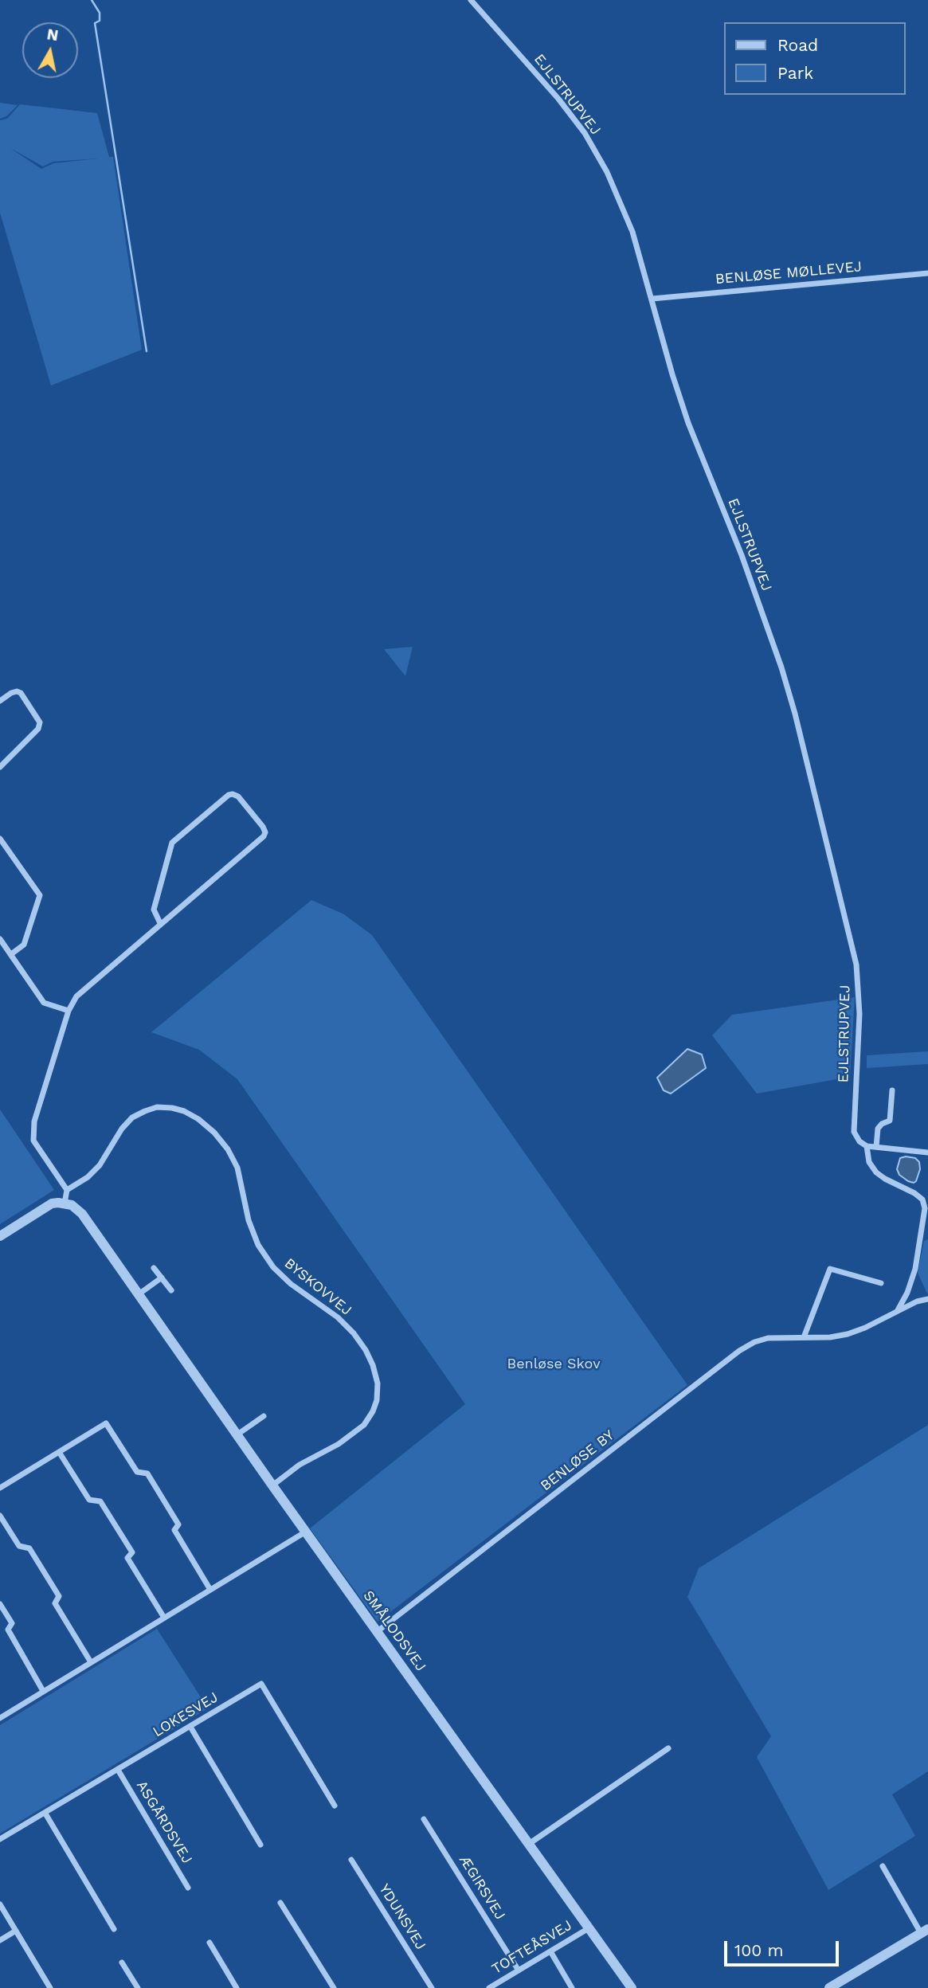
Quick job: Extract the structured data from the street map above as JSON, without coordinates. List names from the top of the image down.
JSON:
{
  "streets": {
    "street": [
      "EJLSTRUPVEJ",
      "BENLØSE MØLLEVEJ",
      "BYSKOVVEJ",
      "BENLØSE BY",
      "SMÅLODSVEJ",
      "LOKESVEJ",
      "ASGÅRDSVEJ",
      "ÆGIRSVEJ",
      "YDUNSVEJ",
      "TOFTEÅSVEJ"
    ]
  },
  "crossings": [
    ["EJLSTRUPVEJ", "BENLØSE MØLLEVEJ"],
    ["BYSKOVVEJ", "SMÅLODSVEJ"],
    ["BENLØSE BY", "SMÅLODSVEJ"],
    ["SMÅLODSVEJ", "TOFTEÅSVEJ"],
    ["LOKESVEJ", "ASGÅRDSVEJ"],
    ["ÆGIRSVEJ", "TOFTEÅSVEJ"]
  ],
  "parks": ["Benløse Skov"],
  "legend": ["Road", "Park"],
  "scale_bar": "100 m",
  "north": "top"
}
